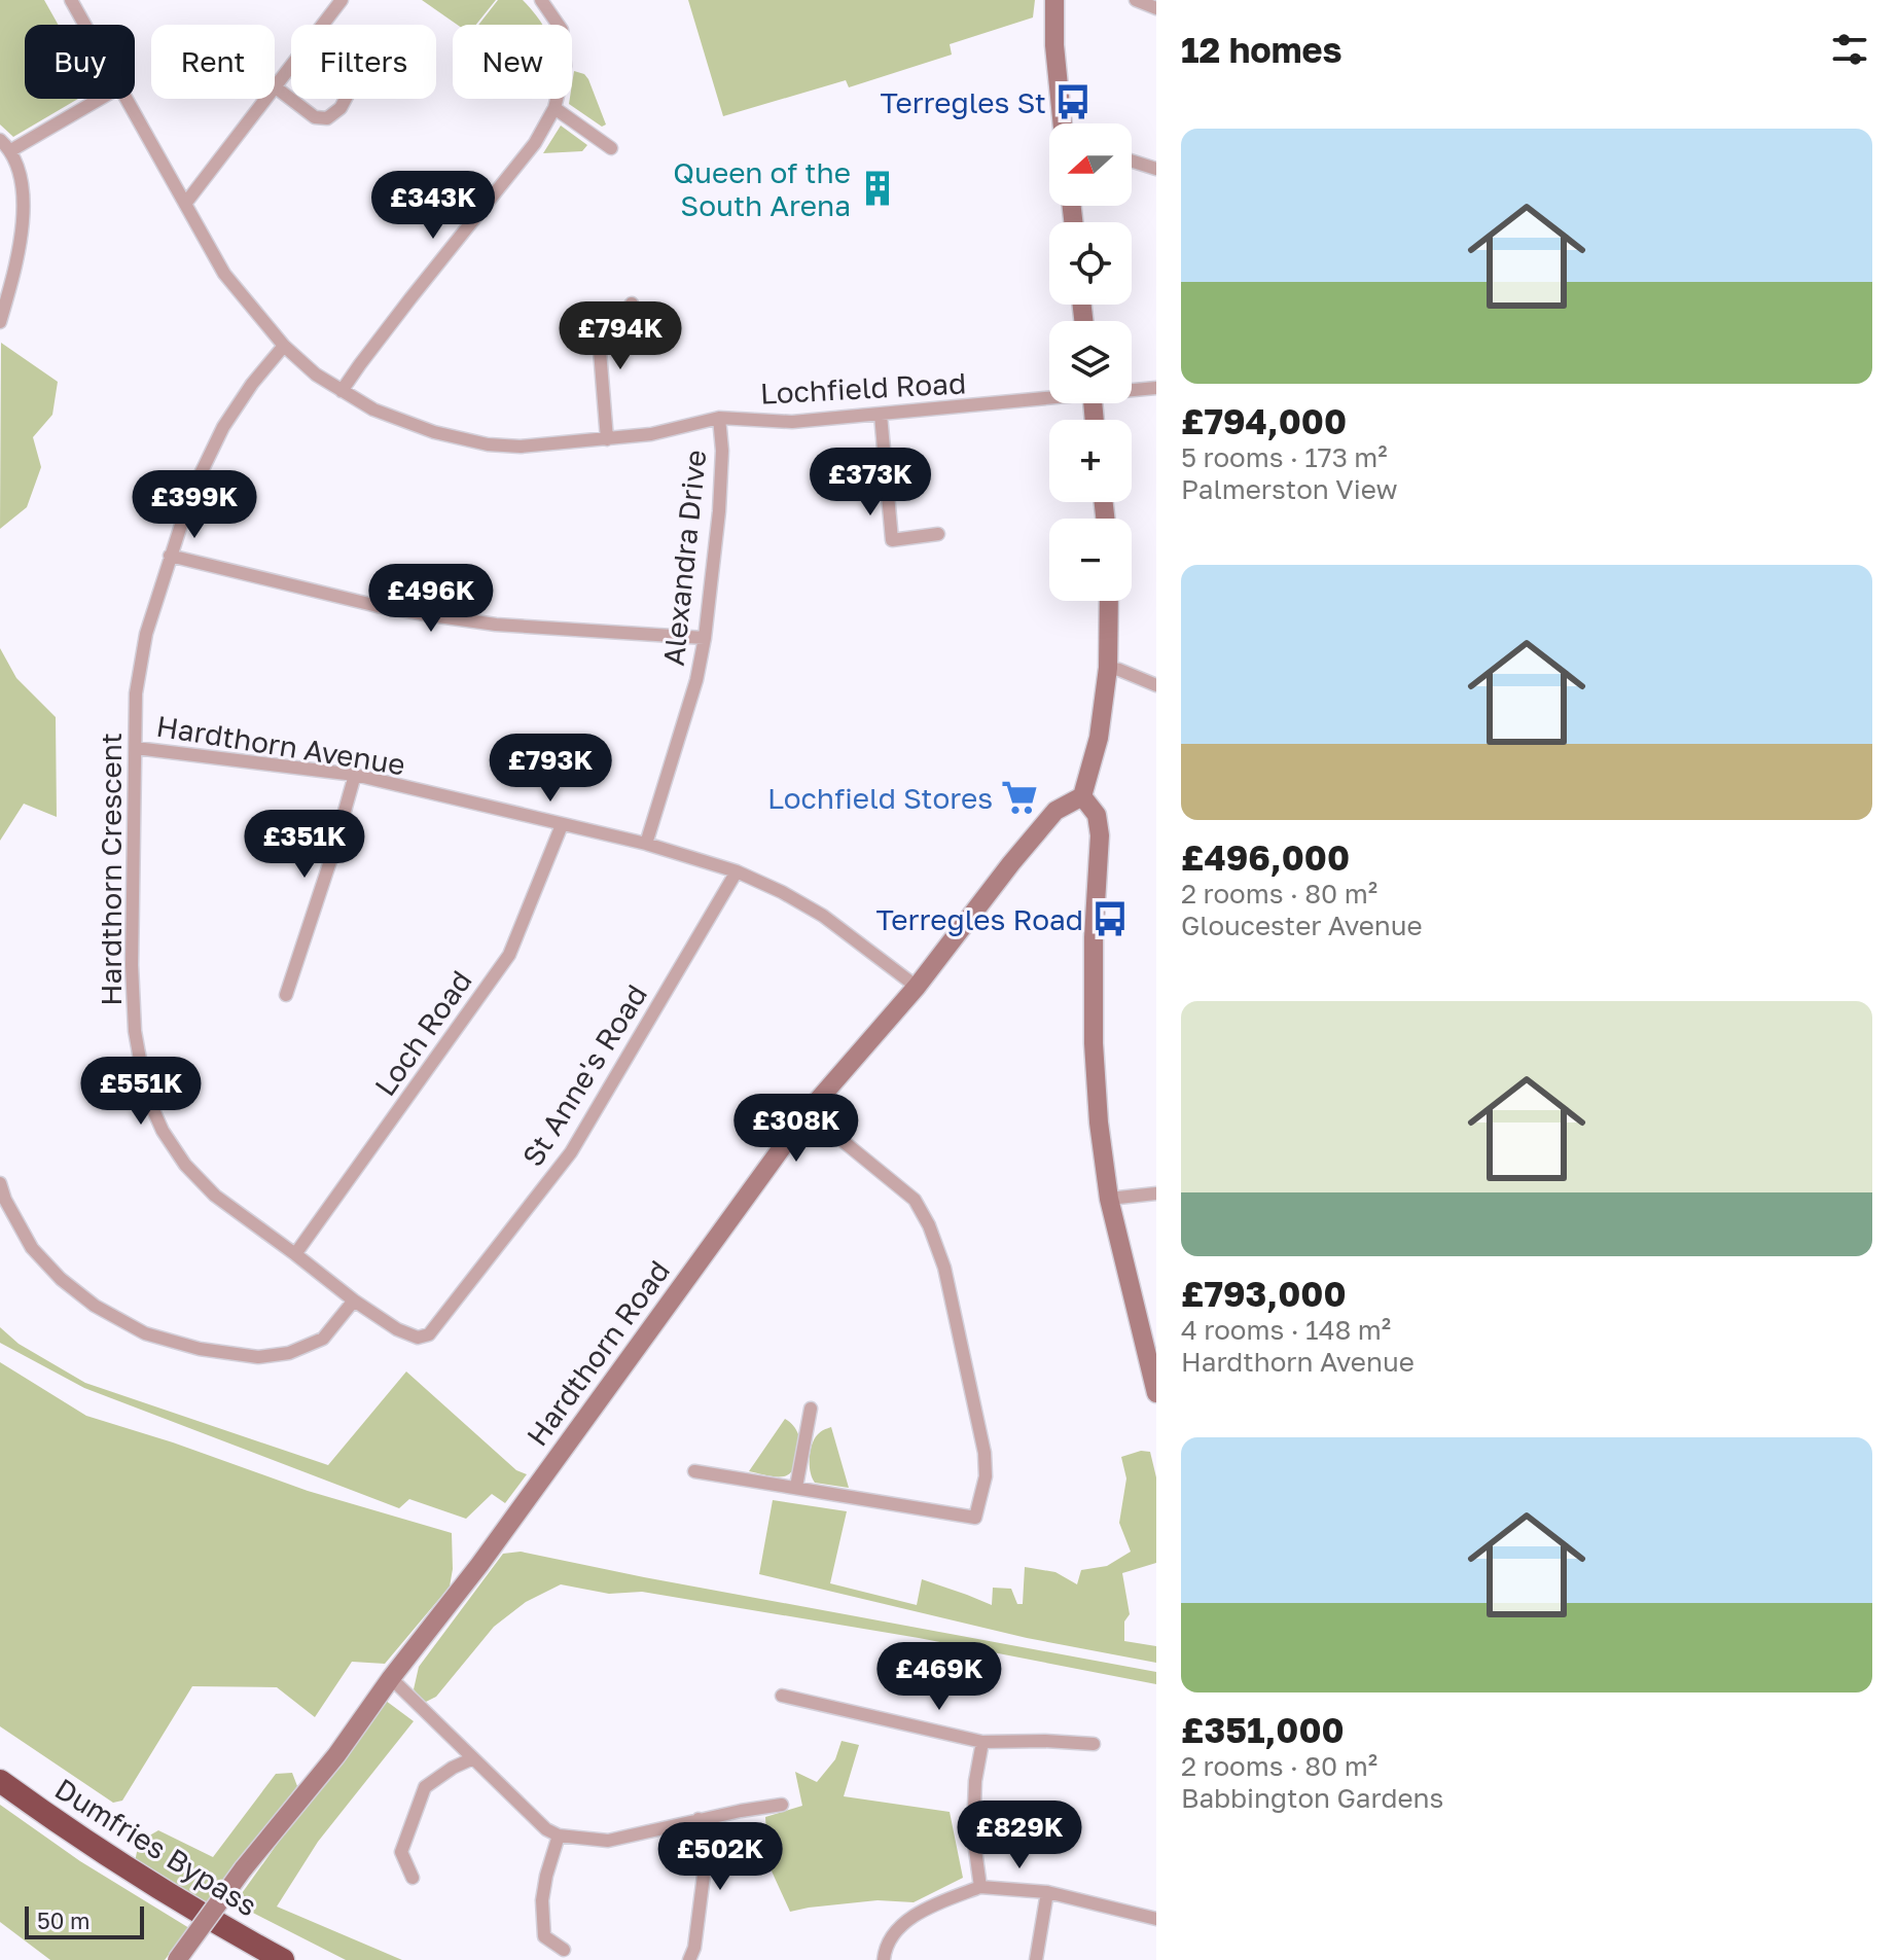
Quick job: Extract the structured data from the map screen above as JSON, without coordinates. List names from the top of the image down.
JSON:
{
  "streets": {
    "highway": ["Dumfries Bypass"],
    "street": [
      "Lochfield Road",
      "Alexandra Drive",
      "Hardthorn Avenue",
      "Hardthorn Crescent",
      "Loch Road",
      "St Anne's Road",
      "Hardthorn Road"
    ]
  },
  "crossings": [
    ["Lochfield Road", "Alexandra Drive"],
    ["Lochfield Road", "Hardthorn Crescent"],
    ["Alexandra Drive", "Hardthorn Avenue"],
    ["Hardthorn Avenue", "Hardthorn Crescent"],
    ["Hardthorn Avenue", "Loch Road"],
    ["Hardthorn Avenue", "St Anne's Road"],
    ["Hardthorn Avenue", "Hardthorn Road"],
    ["Hardthorn Crescent", "Loch Road"],
    ["Hardthorn Crescent", "St Anne's Road"]
  ],
  "places": {
    "bus stop": ["Terregles St", "Terregles Road"],
    "building": ["Queen of the South Arena"],
    "supermarket": ["Lochfield Stores"]
  },
  "scale_bar": "50 m",
  "north": "left",
  "page": {
    "heading": "12 homes",
    "chip": [
      "Buy",
      "Rent",
      "Filters",
      "New"
    ],
    "list": [
      {
        "name": "£794,000",
        "note": "5 rooms · 173 m² · Palmerston View"
      },
      {
        "name": "£496,000",
        "note": "2 rooms · 80 m² · Gloucester Avenue"
      },
      {
        "name": "£793,000",
        "note": "4 rooms · 148 m² · Hardthorn Avenue"
      },
      {
        "name": "£351,000",
        "note": "2 rooms · 80 m² · Babbington Gardens"
      }
    ],
    "map_buttons": ["+", "−"],
    "price": [
      "£343K",
      "£794K",
      "£373K",
      "£399K",
      "£496K",
      "£793K",
      "£351K",
      "£551K",
      "£308K",
      "£469K",
      "£829K",
      "£502K"
    ],
    "scale": "50 m"
  }
}
